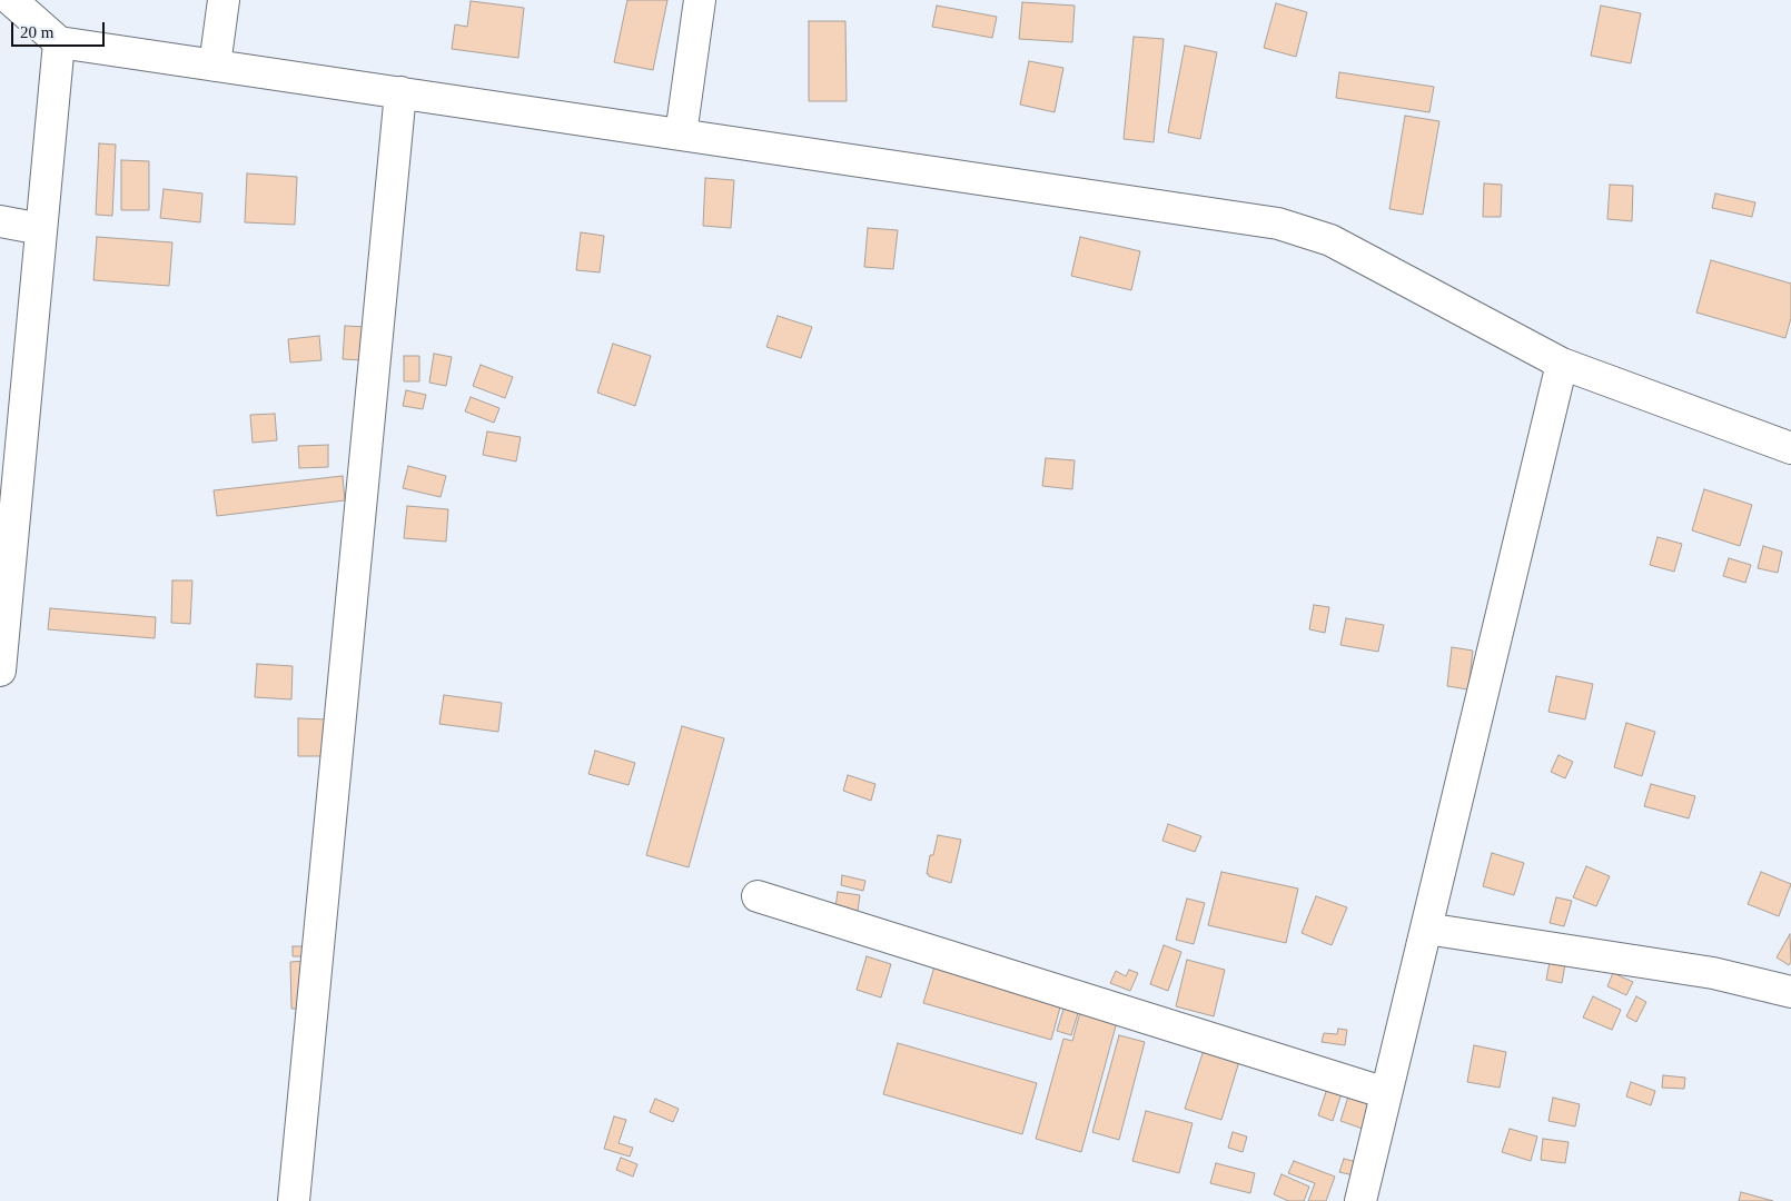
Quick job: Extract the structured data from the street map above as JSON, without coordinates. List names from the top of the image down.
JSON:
{
  "scale_bar": "20 m"
}
